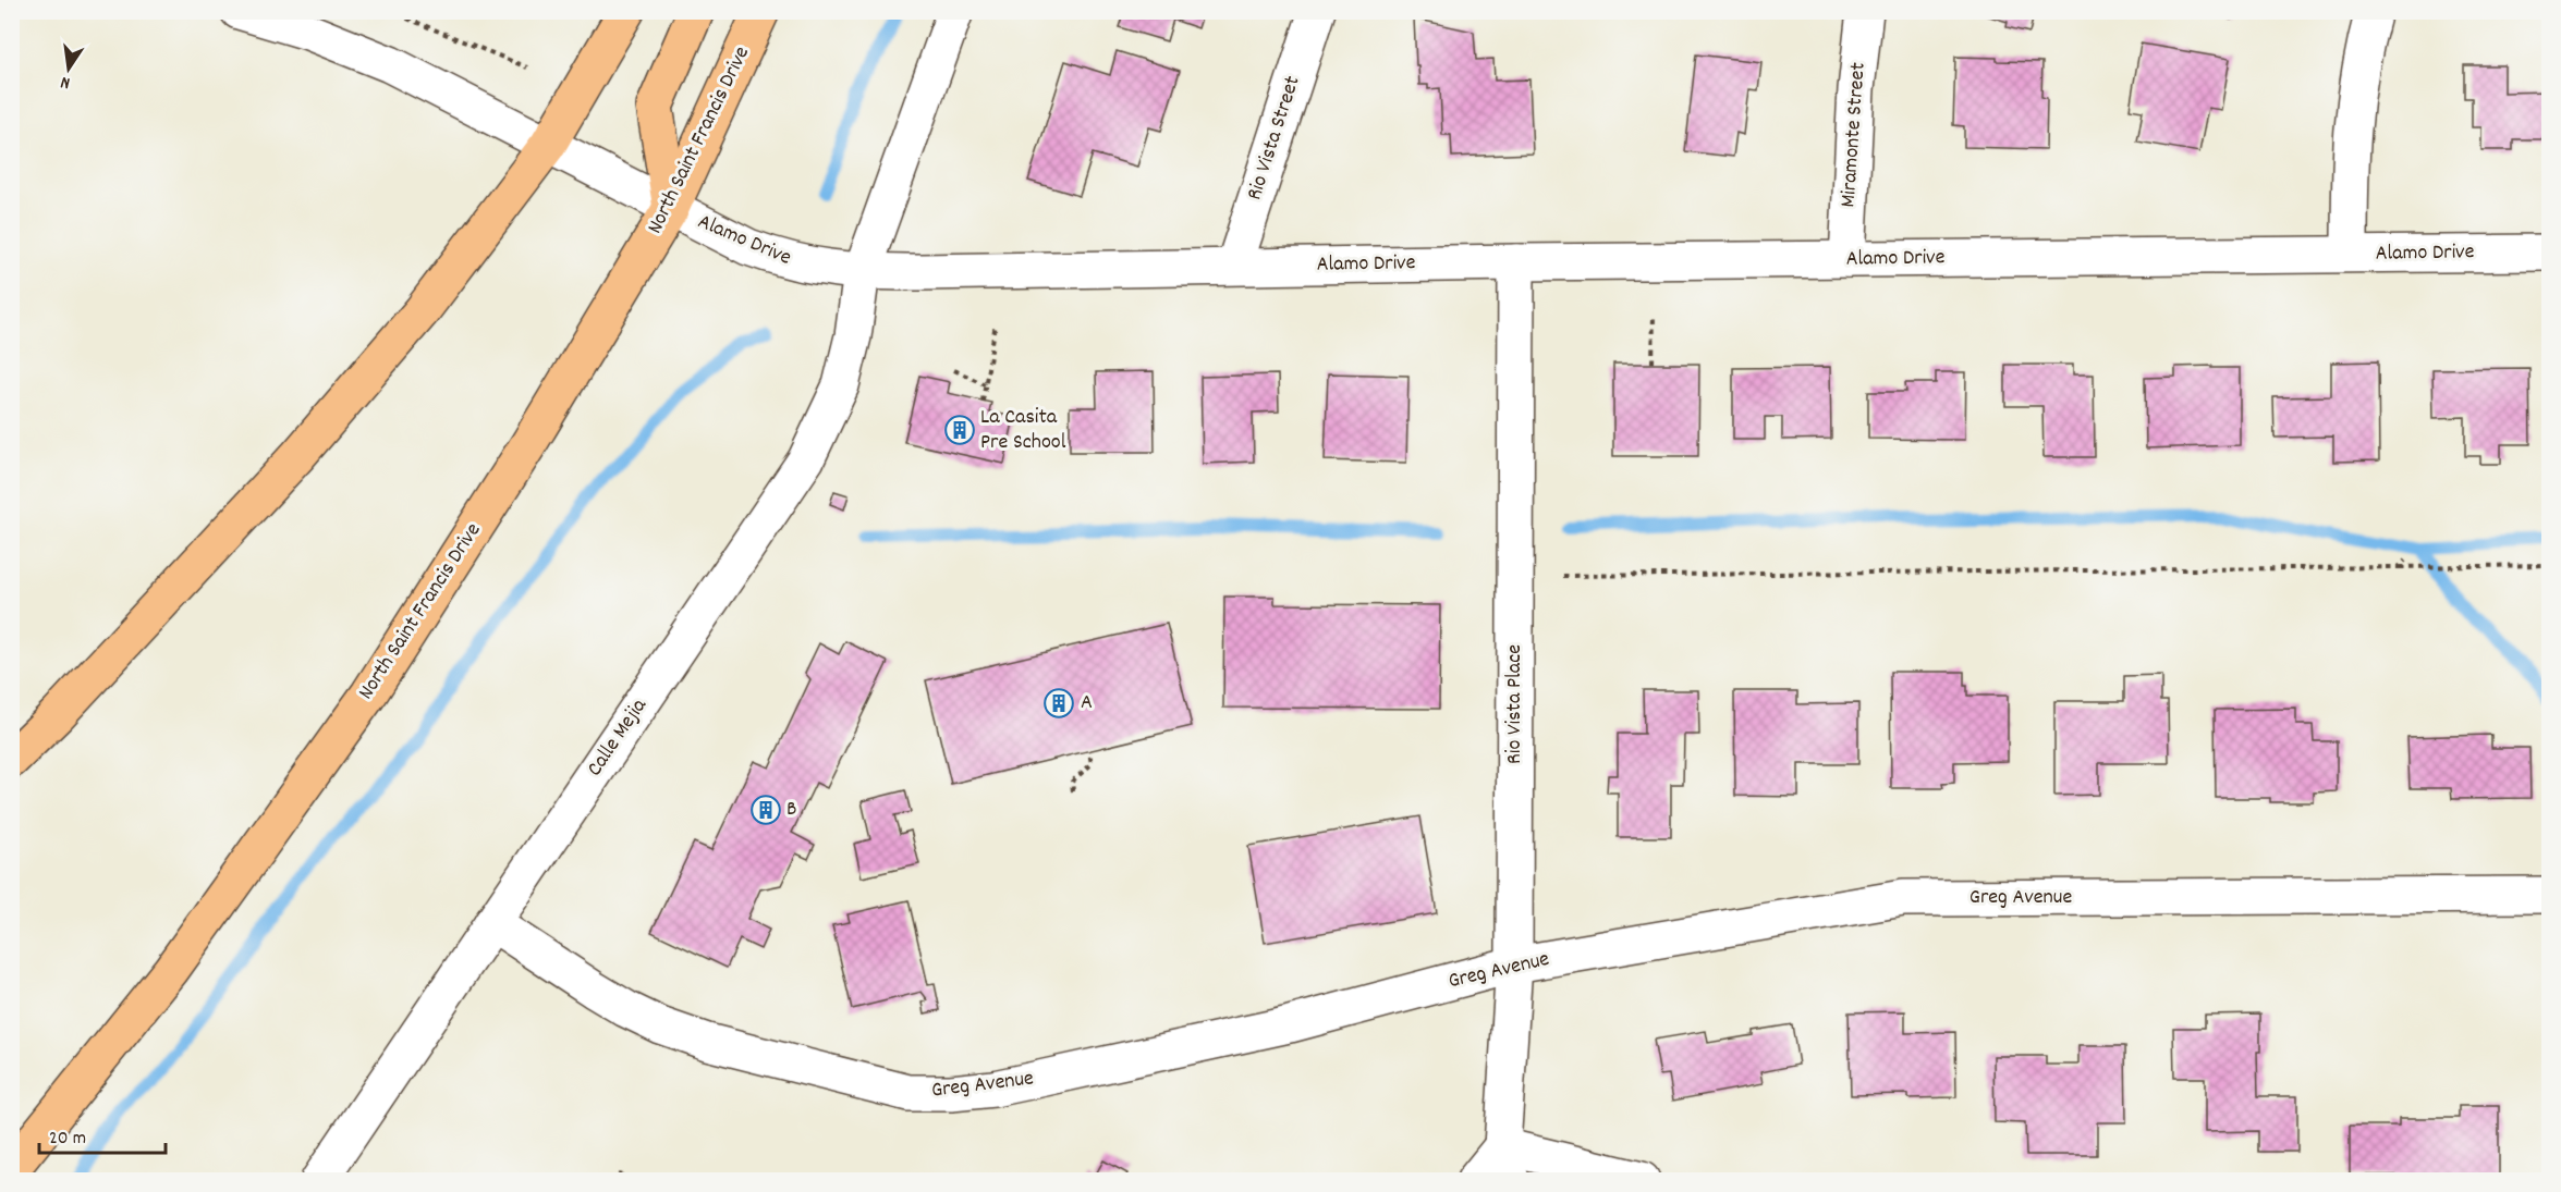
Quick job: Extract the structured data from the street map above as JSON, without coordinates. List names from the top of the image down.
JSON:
{
  "streets": {
    "highway": ["North Saint Francis Drive"],
    "street": [
      "Miramonte Street",
      "Rio Vista Street",
      "Alamo Drive",
      "Rio Vista Place",
      "Calle Mejia",
      "Greg Avenue"
    ]
  },
  "crossings": [
    ["Miramonte Street", "Alamo Drive"],
    ["Rio Vista Street", "Alamo Drive"],
    ["North Saint Francis Drive", "Alamo Drive"],
    ["Alamo Drive", "Rio Vista Place"],
    ["Alamo Drive", "Calle Mejia"],
    ["Rio Vista Place", "Greg Avenue"],
    ["Calle Mejia", "Greg Avenue"]
  ],
  "places": {
    "building": ["La Casita Pre School", "A", "B"]
  },
  "scale_bar": "20 m",
  "north": "bottom"
}
